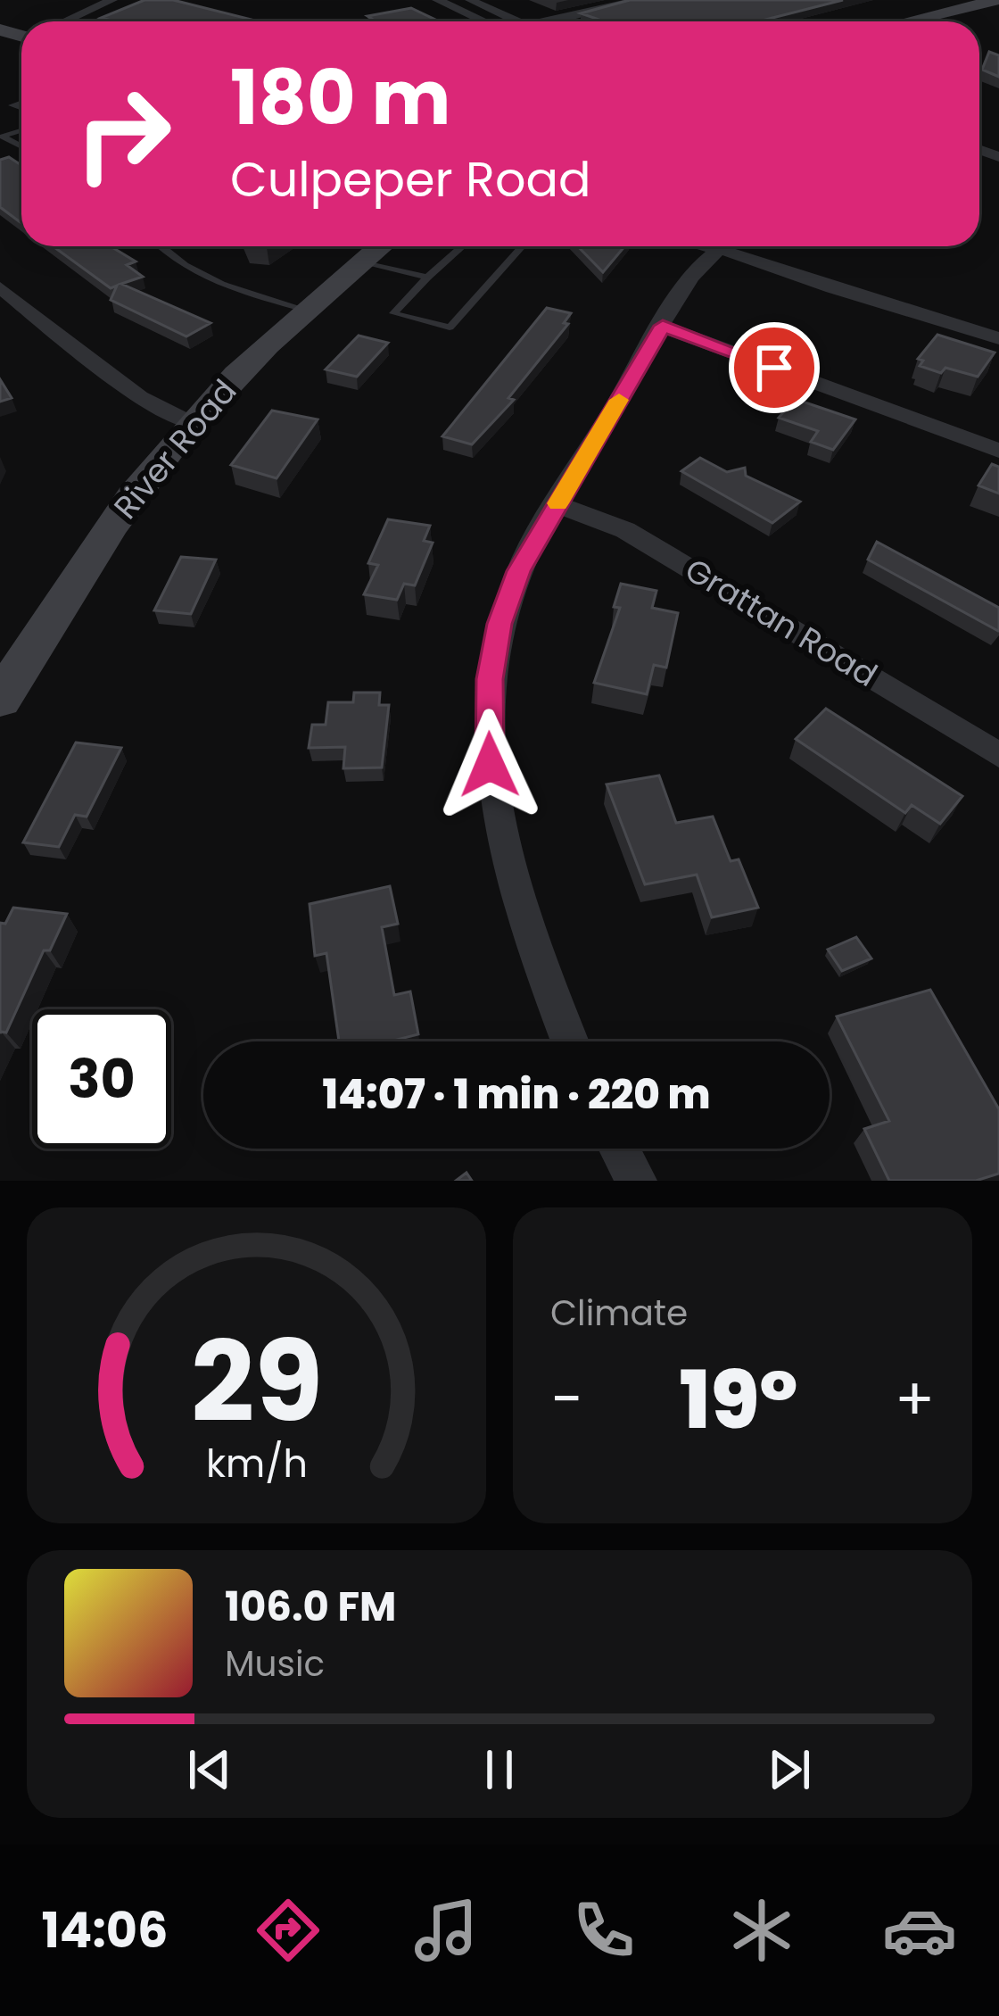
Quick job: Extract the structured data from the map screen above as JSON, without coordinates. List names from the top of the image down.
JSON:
{
  "streets": {
    "main road": ["River Road"],
    "street": ["Grattan Road"]
  },
  "page": {
    "turn": ["180 m", "Culpeper Road"],
    "limit": "30",
    "trip": "14:07 · 1 min · 220 m",
    "tile": "Climate",
    "heat": ["−", "19°", "+"],
    "song": ["106.0 FM", "Music"],
    "tabs": "14:06",
    "gauge": ["29", "km/h"]
  }
}
